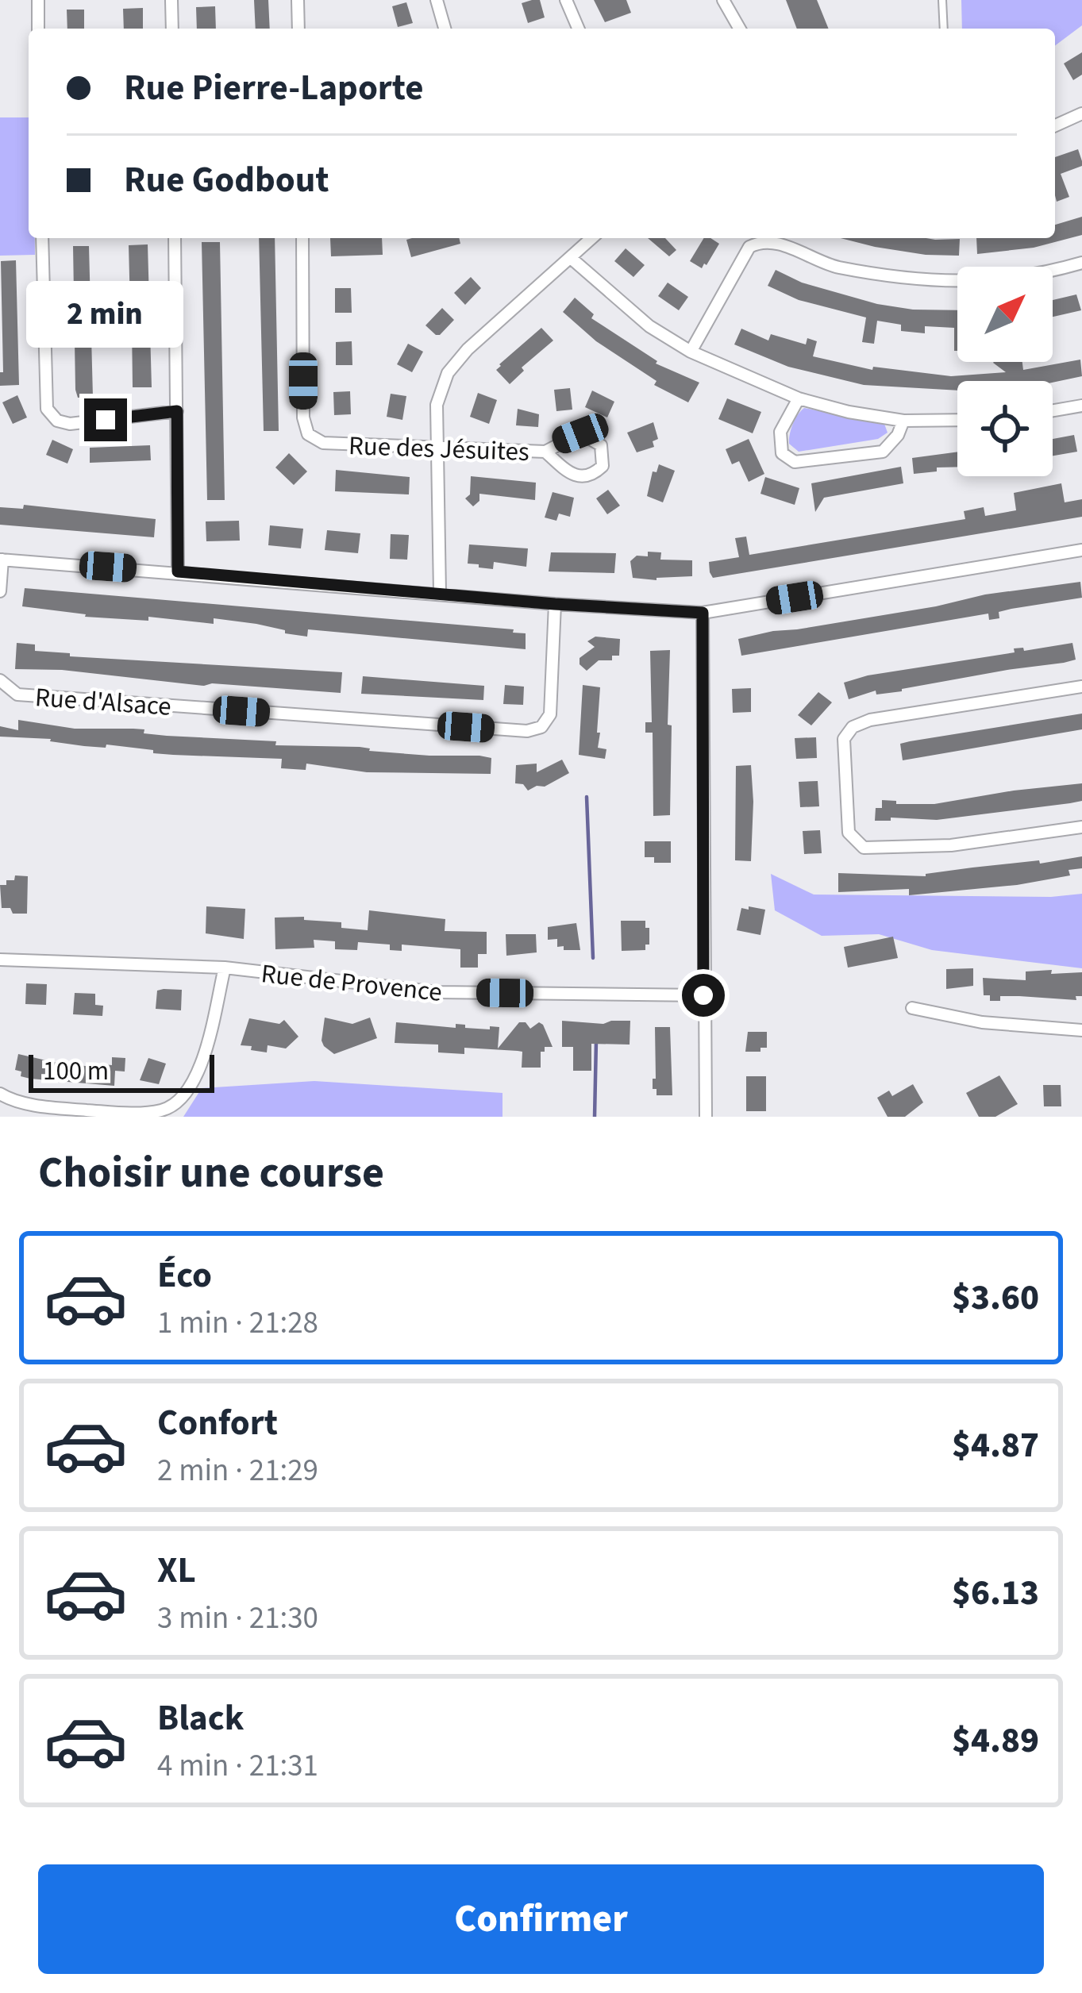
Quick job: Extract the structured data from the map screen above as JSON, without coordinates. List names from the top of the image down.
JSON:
{
  "streets": {
    "street": ["Rue des Jésuites", "Rue d'Alsace", "Rue de Provence"]
  },
  "scale_bar": "100 m",
  "north": "top right",
  "page": {
    "banner": ["Rue Pierre-Laporte", "Rue Godbout"],
    "bubble": "2 min",
    "scale": "100 m",
    "heading": "Choisir une course",
    "list": [
      {
        "name": "Éco",
        "note": "1 min · 21:28",
        "value": "$3.60"
      },
      {
        "name": "Confort",
        "note": "2 min · 21:29",
        "value": "$4.87"
      },
      {
        "name": "XL",
        "note": "3 min · 21:30",
        "value": "$6.13"
      },
      {
        "name": "Black",
        "note": "4 min · 21:31",
        "value": "$4.89"
      }
    ],
    "buttons": "Confirmer"
  }
}
